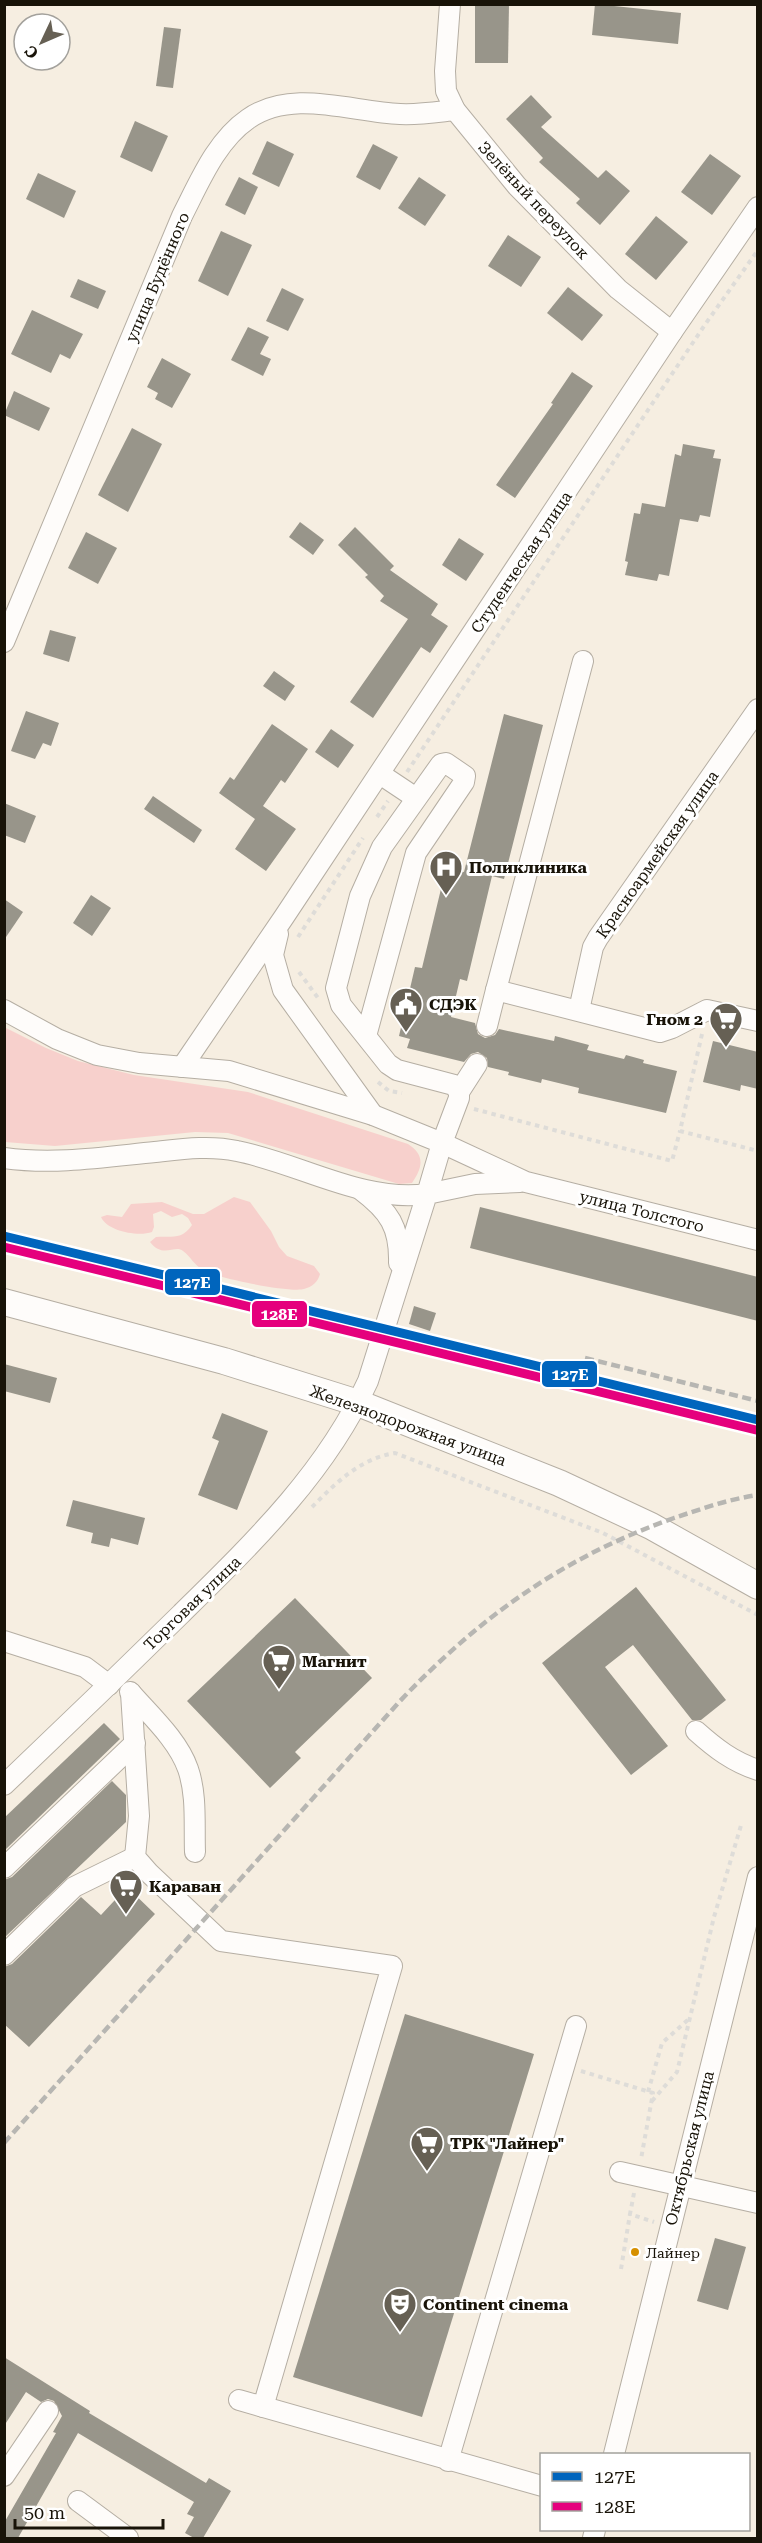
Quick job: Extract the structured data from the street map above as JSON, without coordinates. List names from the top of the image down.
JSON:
{
  "streets": {
    "main road": ["Железнодорожная улица"],
    "street": [
      "Зелёный переулок",
      "улица Будённого",
      "Студенческая улица",
      "Красноармейская улица",
      "улица Толстого",
      "Торговая улица",
      "Октябрьская улица"
    ]
  },
  "crossings": [
    ["Зелёный переулок", "улица Будённого"],
    ["Зелёный переулок", "Студенческая улица"],
    ["Железнодорожная улица", "Торговая улица"]
  ],
  "places": {
    "hospital": ["Поликлиника"],
    "public building": ["СДЭК"],
    "supermarket": [
      "Гном 2",
      "Магнит",
      "Караван",
      "ТРК \"Лайнер\""
    ],
    "other": ["Лайнер"],
    "theatre": ["Continent cinema"]
  },
  "lines": ["transit line 127Е", "transit line 128Е"],
  "legend": ["127Е", "128Е"],
  "scale_bar": "50 m",
  "north": "bottom left"
}
